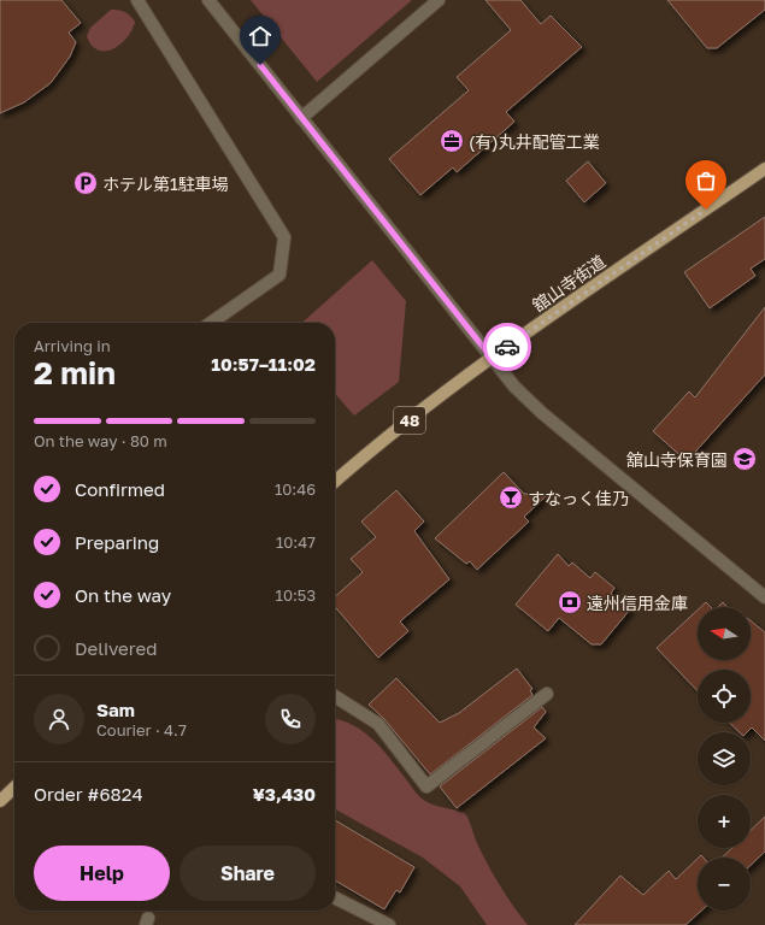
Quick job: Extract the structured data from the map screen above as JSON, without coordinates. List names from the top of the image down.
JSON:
{
  "streets": {
    "main road": ["舘山寺街道", "48"]
  },
  "places": {
    "office": ["(有)丸井配管工業"],
    "parking": ["ホテル第1駐車場"],
    "school or university": ["舘山寺保育園"],
    "bar": ["すなっく佳乃"],
    "bank": ["遠州信用金庫"]
  },
  "north": "left",
  "page": {
    "heading": ["2 min", "Arriving in", "10:57–11:02"],
    "panel": [
      "Sam",
      "Courier · 4.7",
      "Order #6824",
      "¥3,430"
    ],
    "bar": "On the way · 80 m",
    "list": [
      ["Confirmed", "10:46"],
      ["Preparing", "10:47"],
      ["On the way", "10:53"],
      "Delivered"
    ],
    "map_buttons": ["+", "−"],
    "buttons": ["Help", "Share"]
  }
}
